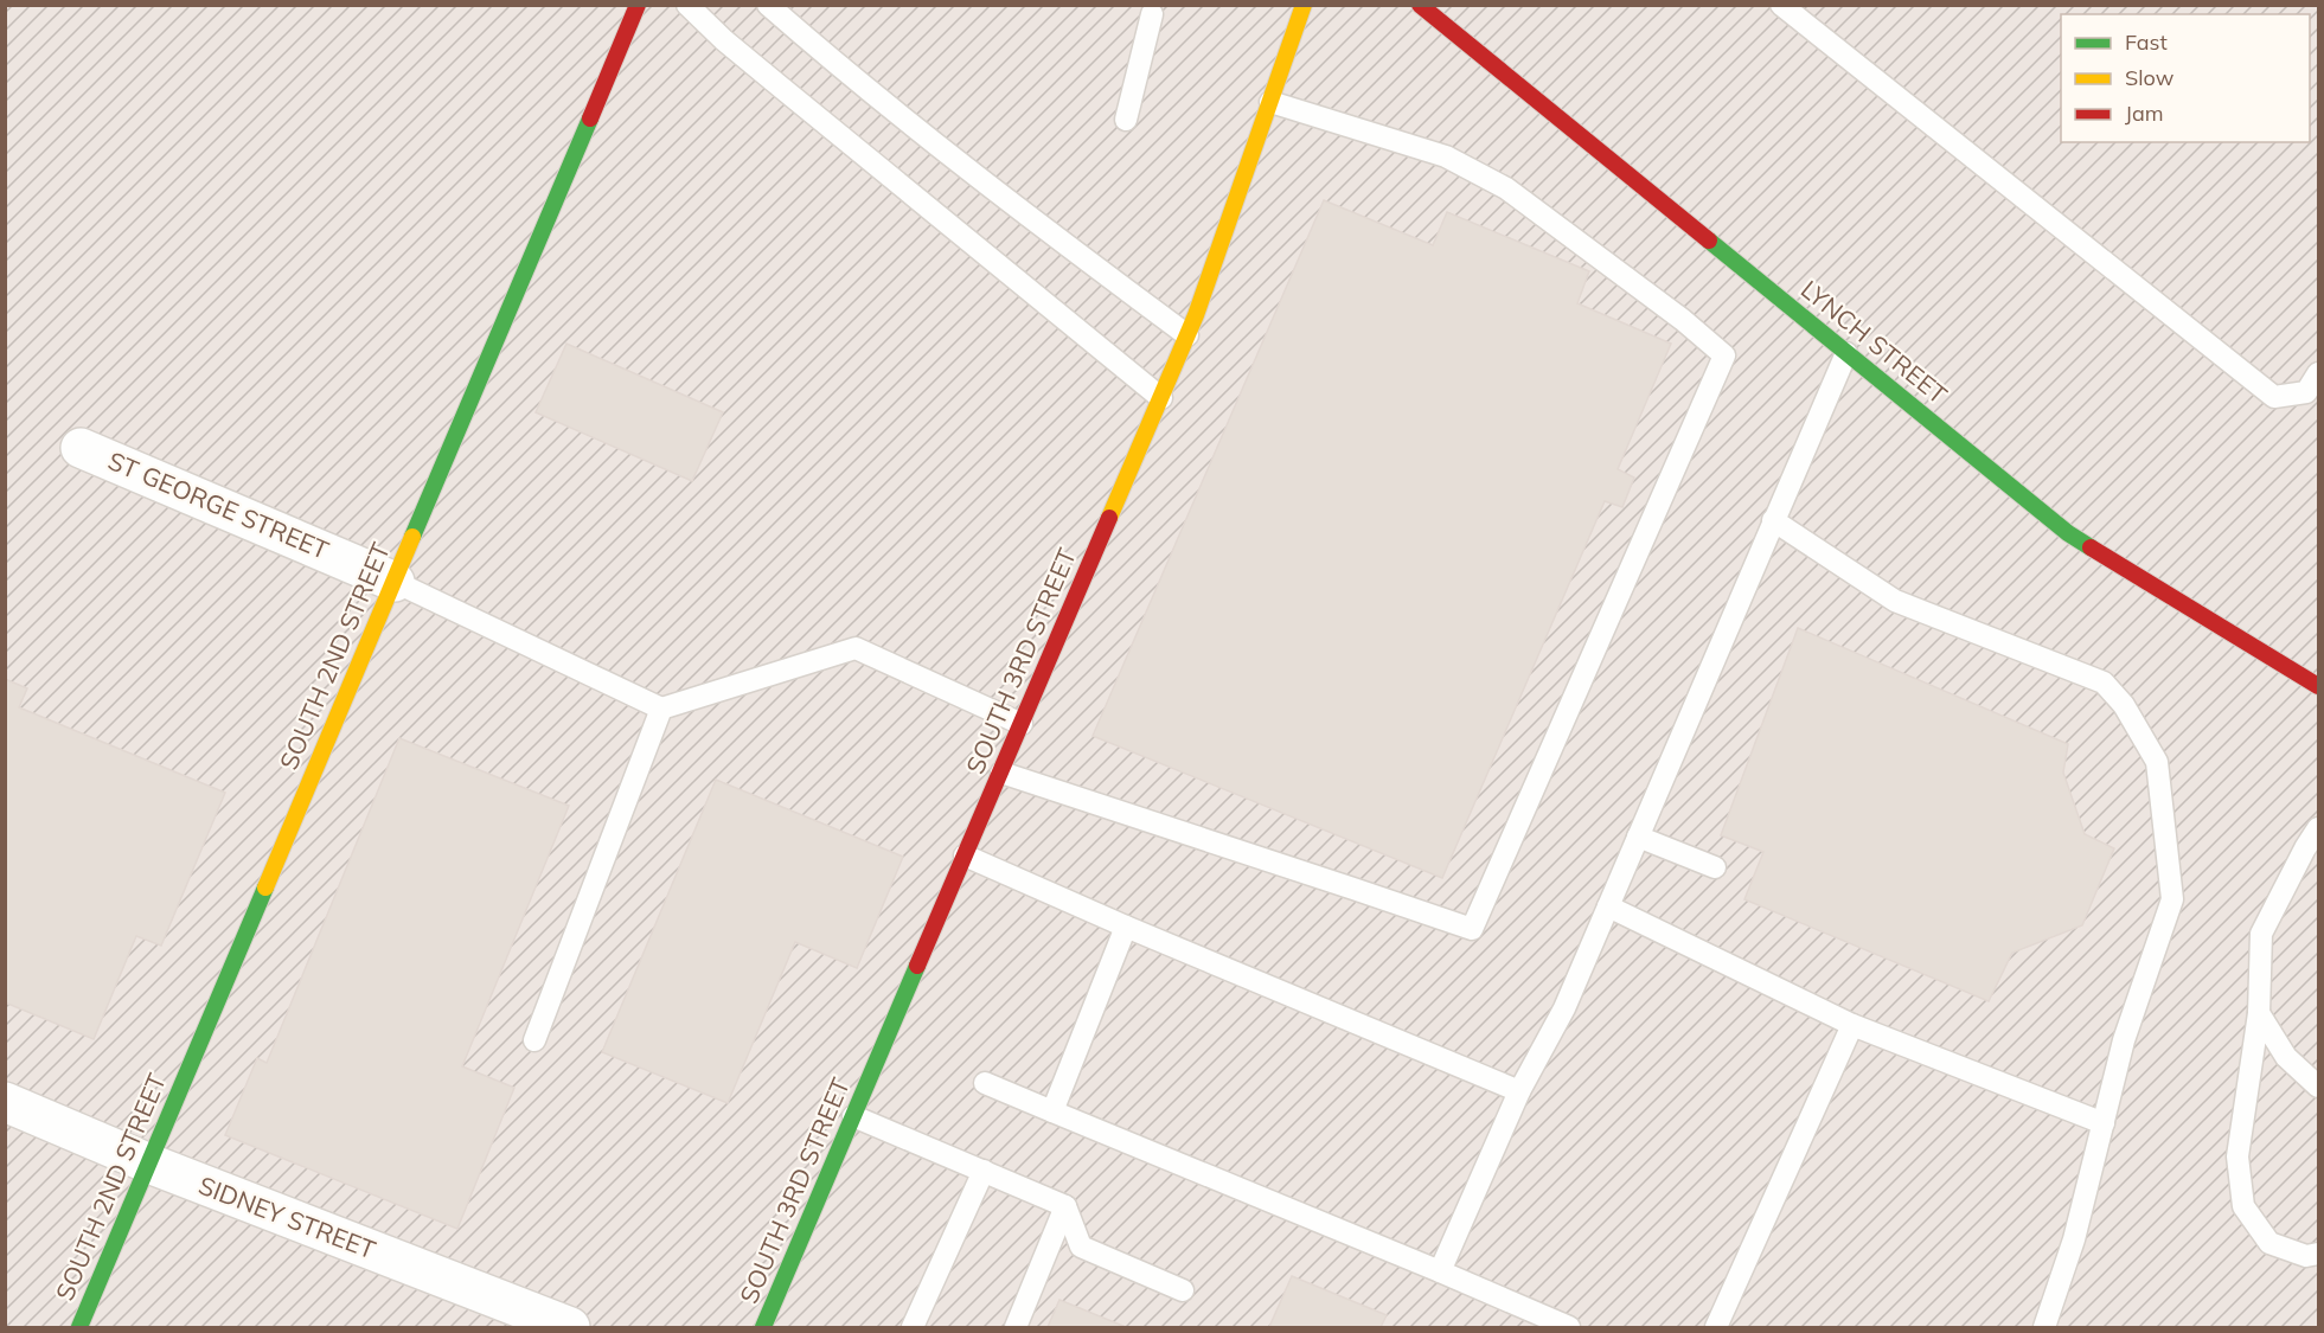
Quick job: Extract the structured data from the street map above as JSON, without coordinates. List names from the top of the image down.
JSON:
{
  "streets": {
    "street": [
      "LYNCH STREET",
      "ST GEORGE STREET",
      "SOUTH 2ND STREET",
      "SOUTH 3RD STREET",
      "SIDNEY STREET"
    ]
  },
  "crossings": [
    ["ST GEORGE STREET", "SOUTH 2ND STREET"],
    ["SOUTH 2ND STREET", "SIDNEY STREET"]
  ],
  "legend": ["Fast", "Slow", "Jam"]
}
